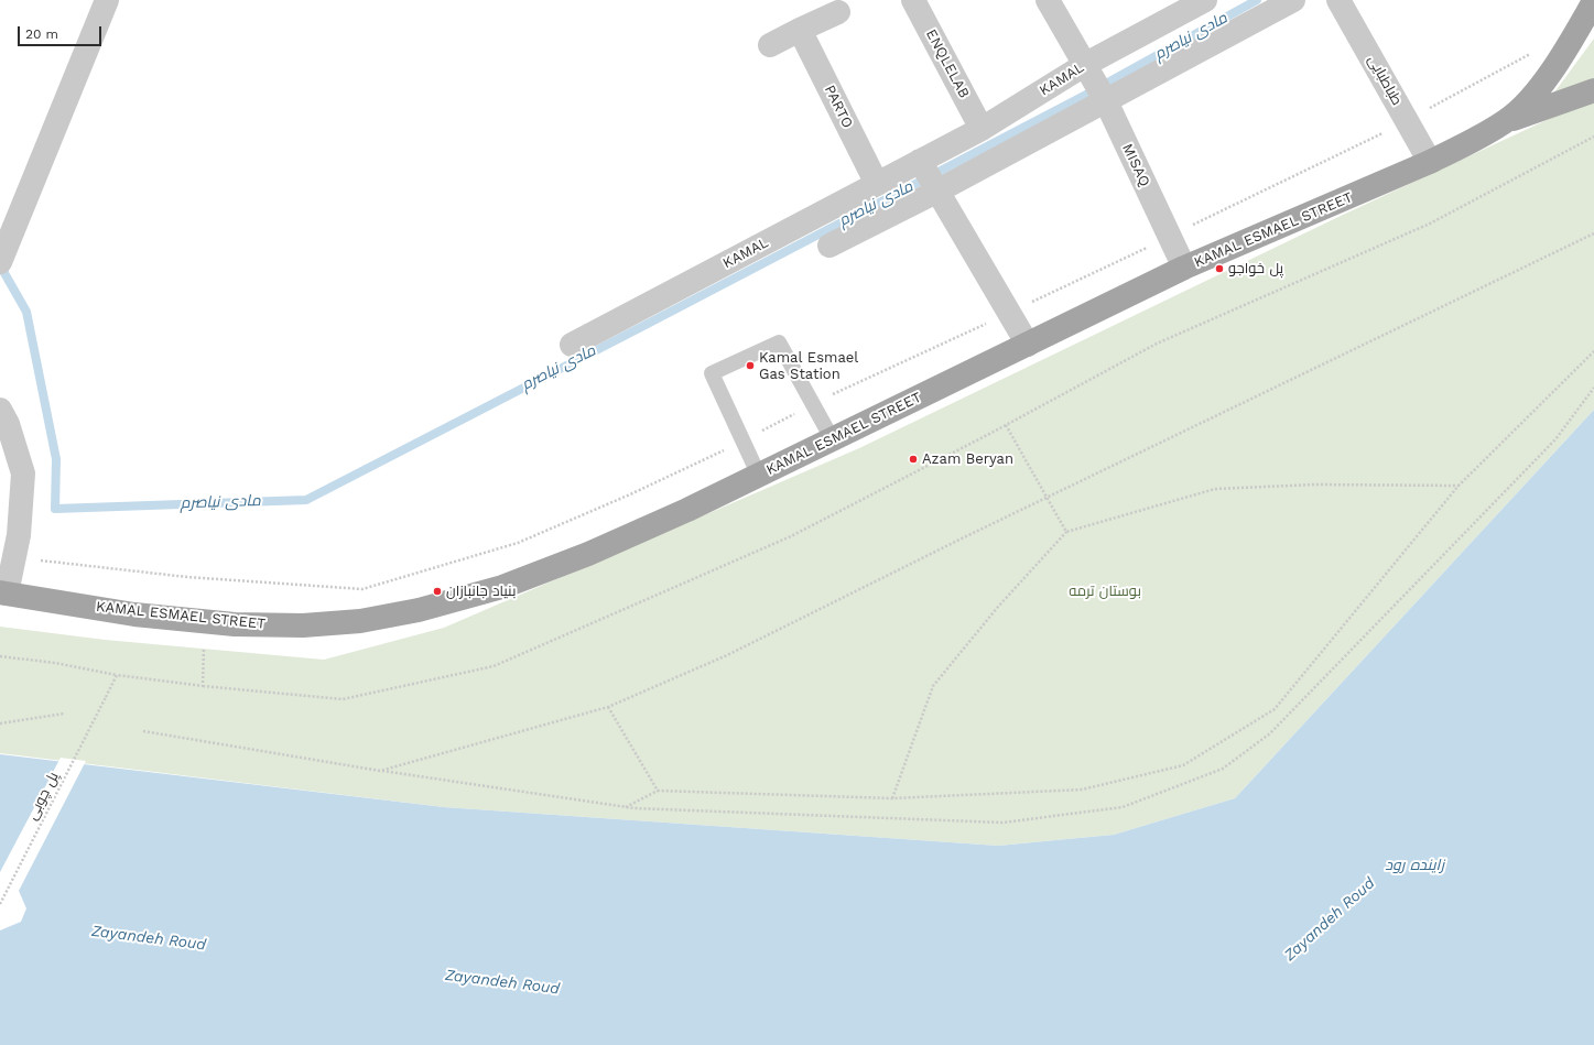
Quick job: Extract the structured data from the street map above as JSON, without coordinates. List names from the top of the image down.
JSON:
{
  "streets": {
    "main road": ["KAMAL ESMAEL STREET"],
    "street": [
      "ENQLELAB",
      "KAMAL",
      "طباطبایی",
      "PARTO",
      "MISAQ"
    ],
    "path": ["پل چوبی"]
  },
  "crossings": [
    ["ENQLELAB", "KAMAL"],
    ["KAMAL", "PARTO"],
    ["KAMAL", "MISAQ"],
    ["طباطبایی", "KAMAL ESMAEL STREET"],
    ["MISAQ", "KAMAL ESMAEL STREET"]
  ],
  "water": ["مادی نیاصرم", "زاینده رود", "Zayandeh Roud"],
  "parks": ["بوستان ترمه"],
  "places": [
    "پل خواجو",
    "Kamal Esmael Gas Station",
    "Azam Beryan",
    "بنیاد جانبازان"
  ],
  "scale_bar": "20 m"
}
